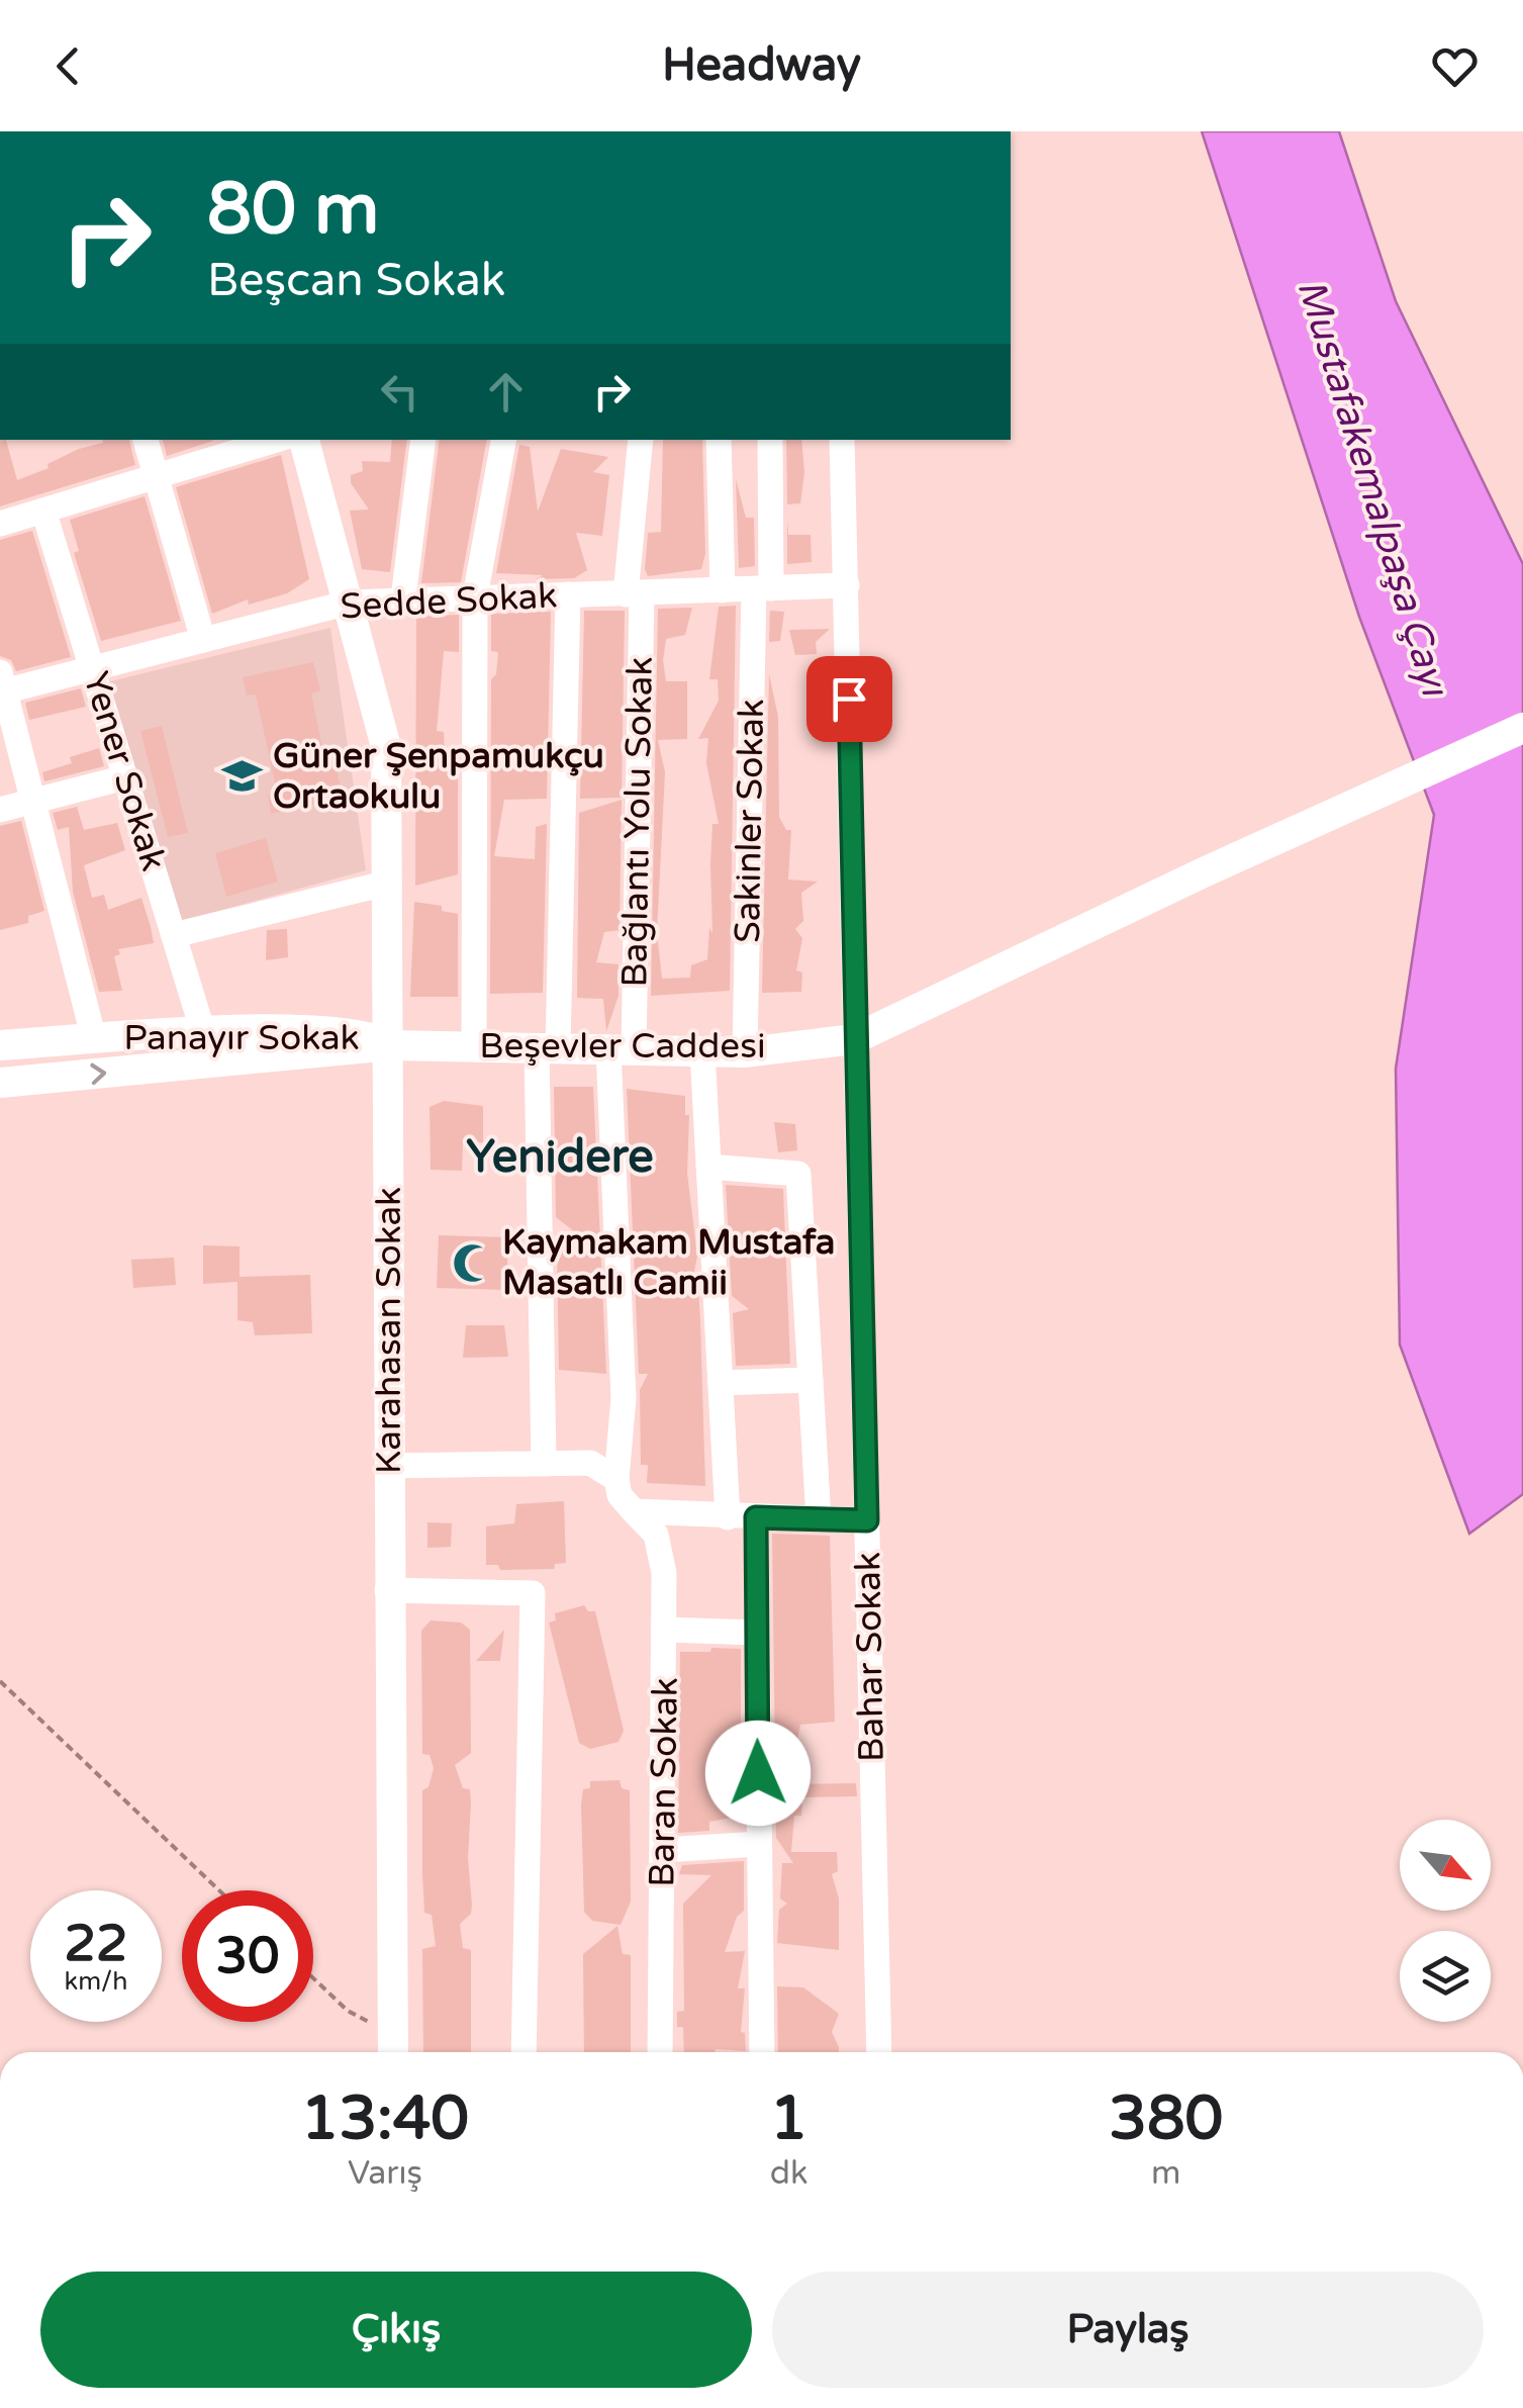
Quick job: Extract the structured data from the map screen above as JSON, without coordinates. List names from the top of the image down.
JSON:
{
  "streets": {
    "street": [
      "Sedde Sokak",
      "Yener Sokak",
      "Sakinler Sokak",
      "Bağlantı Yolu Sokak",
      "Panayır Sokak",
      "Beşevler Caddesi",
      "Karahasan Sokak",
      "Bahar Sokak",
      "Baran Sokak"
    ]
  },
  "crossings": [
    ["Sedde Sokak", "Yener Sokak"],
    ["Sedde Sokak", "Sakinler Sokak"],
    ["Sedde Sokak", "Bağlantı Yolu Sokak"],
    ["Sedde Sokak", "Karahasan Sokak"],
    ["Sedde Sokak", "Bahar Sokak"],
    ["Yener Sokak", "Panayır Sokak"],
    ["Sakinler Sokak", "Beşevler Caddesi"],
    ["Bağlantı Yolu Sokak", "Beşevler Caddesi"],
    ["Bağlantı Yolu Sokak", "Baran Sokak"],
    ["Panayır Sokak", "Beşevler Caddesi"],
    ["Panayır Sokak", "Karahasan Sokak"],
    ["Beşevler Caddesi", "Karahasan Sokak"],
    ["Beşevler Caddesi", "Bahar Sokak"]
  ],
  "districts": ["Yenidere"],
  "water": ["Mustafakemalpaşa Çayı"],
  "places": {
    "school or university": ["Güner Şenpamukçu Ortaokulu"],
    "mosque": ["Kaymakam Mustafa Masatlı Camii"]
  },
  "north": "bottom right",
  "page": {
    "header": "Headway",
    "turn": ["80 m", "Beşcan Sokak"],
    "speed": "22 km/h",
    "limit": "30",
    "eta": [
      "13:40",
      "Varış",
      "1",
      "dk",
      "380",
      "m"
    ],
    "buttons": ["Çıkış", "Paylaş"]
  }
}
